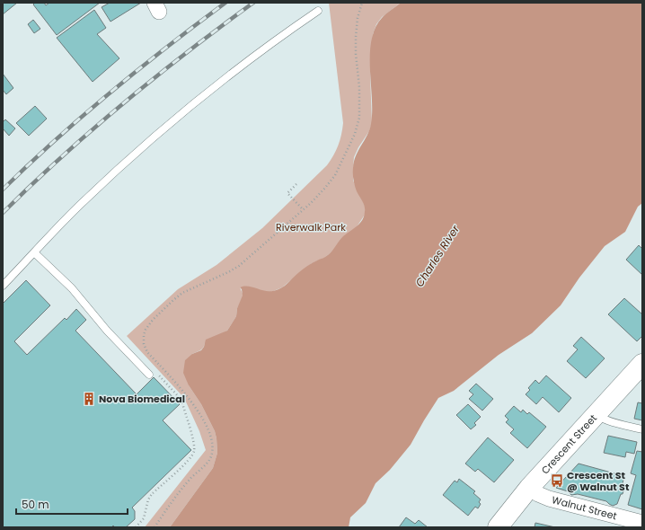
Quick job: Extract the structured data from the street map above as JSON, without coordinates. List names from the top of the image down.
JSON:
{
  "streets": {
    "street": ["Crescent Street", "Walnut Street"]
  },
  "crossings": [
    ["Crescent Street", "Walnut Street"]
  ],
  "water": ["Charles River"],
  "parks": ["Riverwalk Park"],
  "places": {
    "building": ["Nova Biomedical"],
    "bus stop": ["Crescent St @ Walnut St"]
  },
  "scale_bar": "50 m"
}
